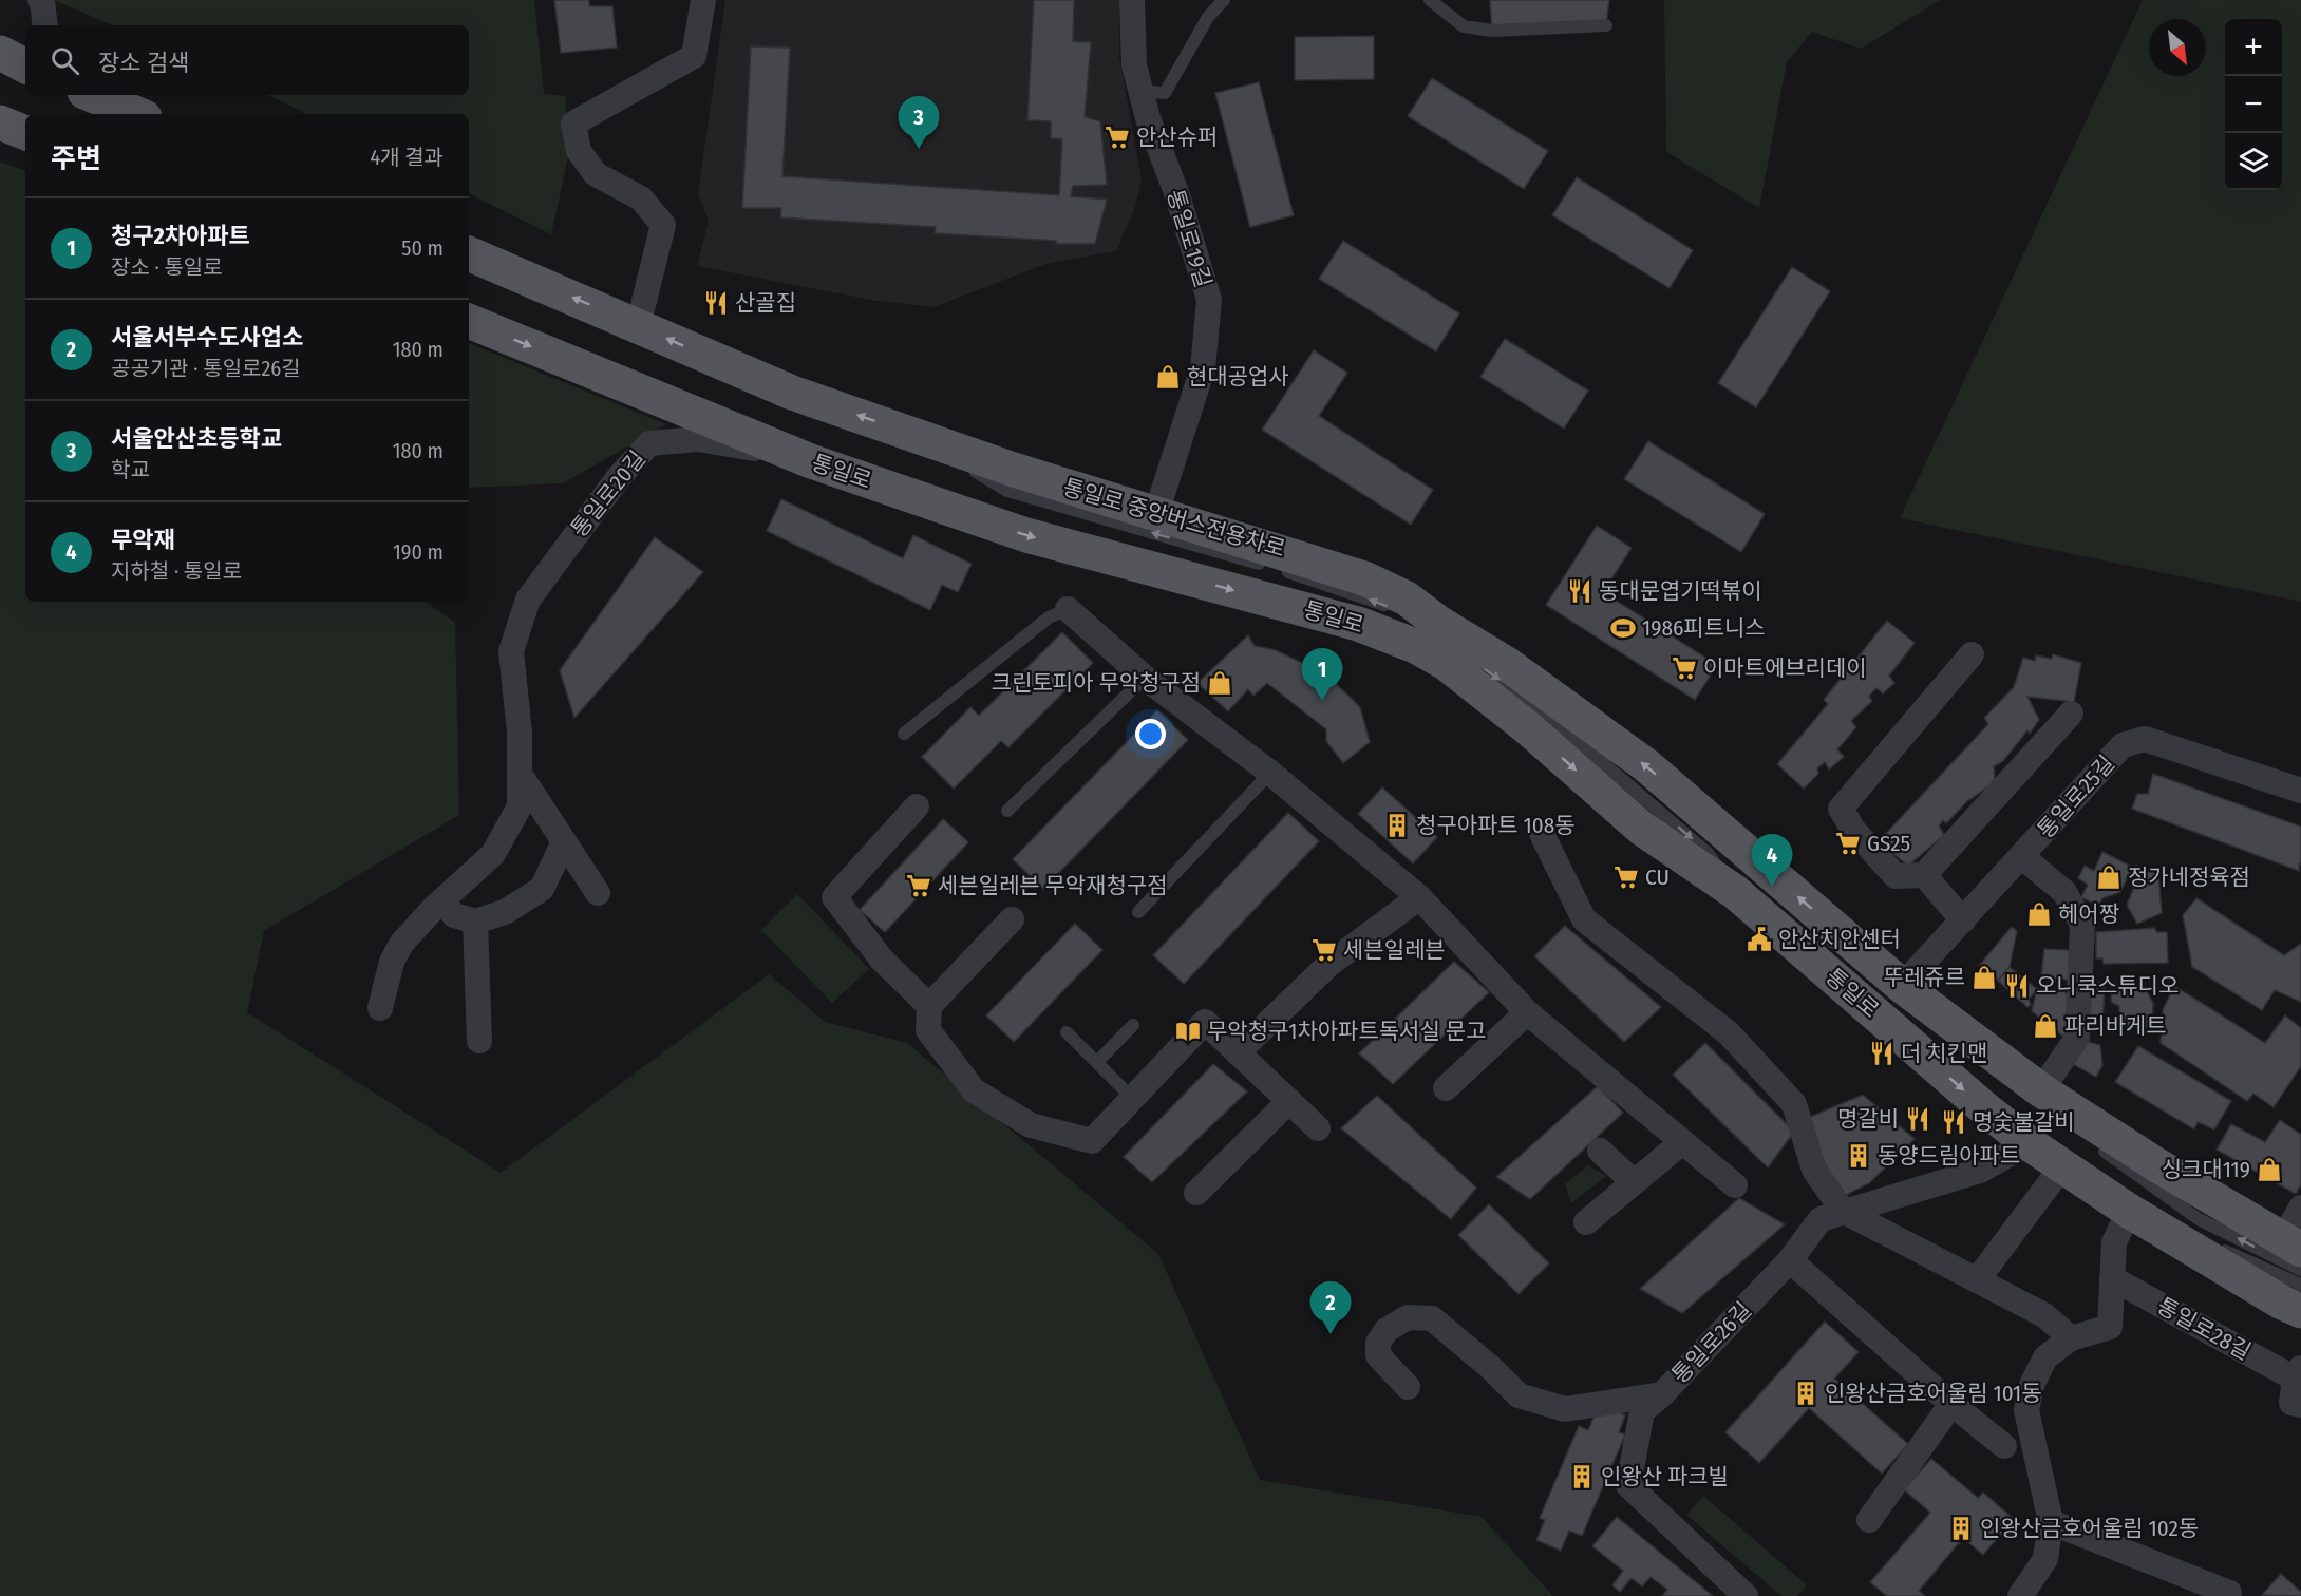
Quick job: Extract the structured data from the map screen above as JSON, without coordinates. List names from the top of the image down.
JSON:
{
  "streets": {
    "main road": ["통일로"],
    "street": [
      "통일로19길",
      "통일로20길",
      "통일로25길",
      "통일로28길",
      "통일로26길"
    ],
    "lane": ["통일로 중앙버스전용차로"]
  },
  "crossings": [
    ["통일로19길", "통일로"],
    ["통일로", "통일로20길"],
    ["통일로", "통일로 중앙버스전용차로"],
    ["통일로", "통일로25길"],
    ["통일로", "통일로26길"]
  ],
  "one_way": ["통일로 중앙버스전용차로"],
  "places": {
    "supermarket": [
      "안산슈퍼",
      "이마트에브리데이",
      "GS25",
      "CU",
      "세븐일레븐 무악재청구점",
      "세븐일레븐"
    ],
    "restaurant": [
      "산골집",
      "동대문엽기떡볶이",
      "오니쿡스튜디오",
      "더 치킨맨",
      "명갈비",
      "명숯불갈비"
    ],
    "shop": [
      "현대공업사",
      "크린토피아 무악청구점",
      "정가네정육점",
      "헤어짱",
      "뚜레쥬르",
      "파리바게트",
      "싱크대119"
    ],
    "sports": ["1986피트니스"],
    "building": [
      "청구아파트 108동",
      "동양드림아파트",
      "인왕산금호어울림 101동",
      "인왕산 파크빌",
      "인왕산금호어울림 102동"
    ],
    "public building": ["안산치안센터"],
    "library": ["무악청구1차아파트독서실 문고"]
  },
  "north": "bottom right",
  "page": {
    "map_buttons": ["+", "−"],
    "search": "장소 검색",
    "pins": [
      "3",
      "1",
      "4",
      "2"
    ],
    "heading": ["주변", "4개 결과"],
    "list": [
      {
        "mark": "1",
        "name": "청구2차아파트",
        "note": "장소 · 통일로",
        "value": "50 m"
      },
      {
        "mark": "2",
        "name": "서울서부수도사업소",
        "note": "공공기관 · 통일로26길",
        "value": "180 m"
      },
      {
        "mark": "3",
        "name": "서울안산초등학교",
        "note": "학교",
        "value": "180 m"
      },
      {
        "mark": "4",
        "name": "무악재",
        "note": "지하철 · 통일로",
        "value": "190 m"
      }
    ]
  }
}
